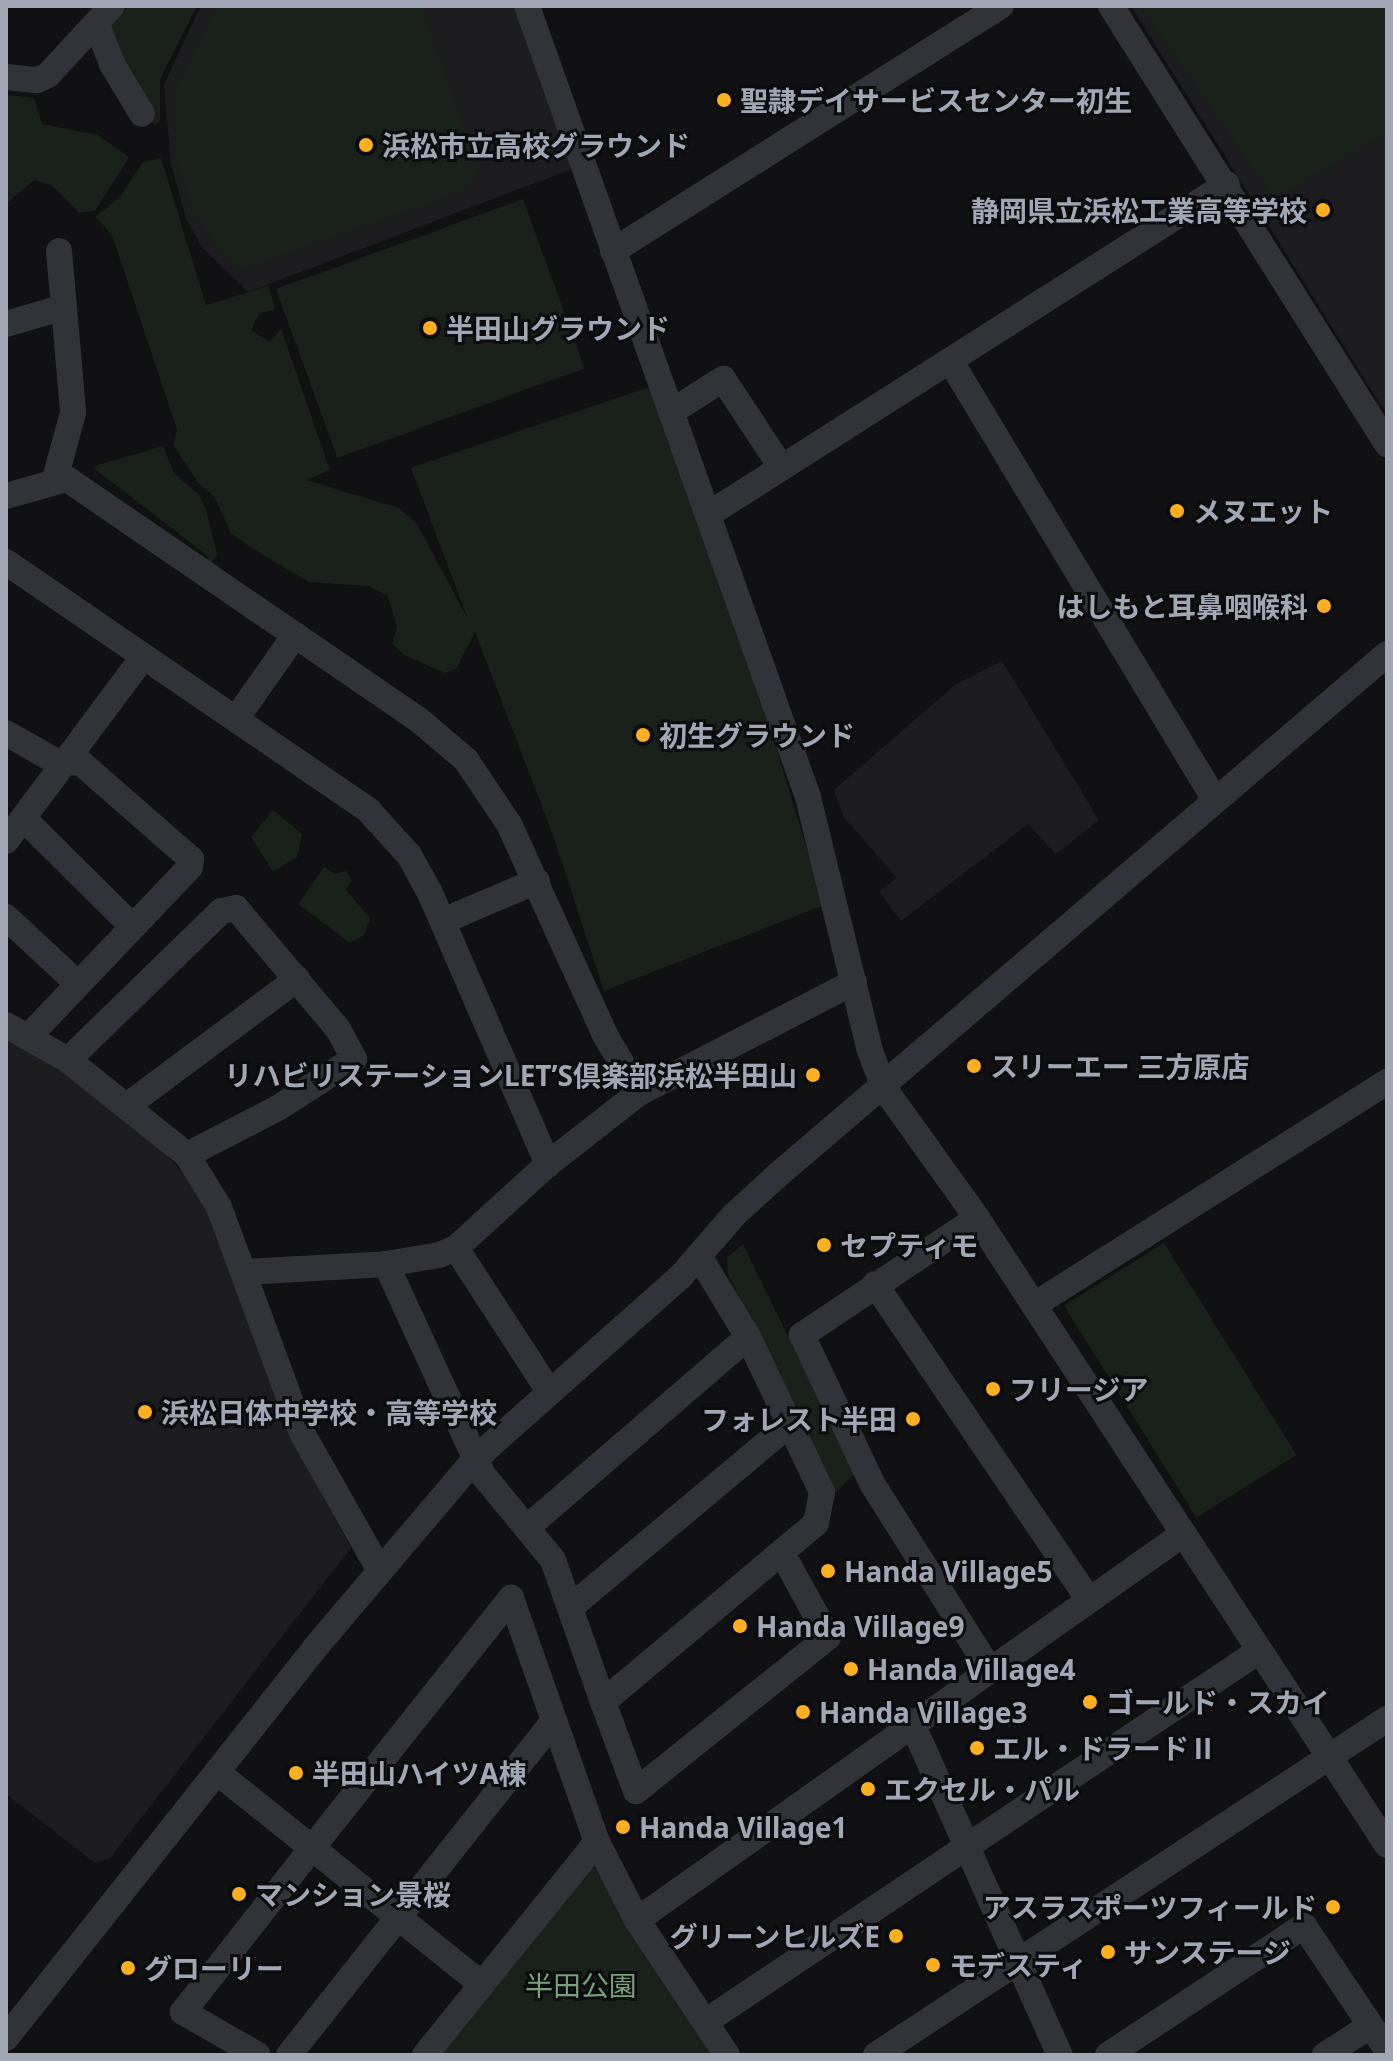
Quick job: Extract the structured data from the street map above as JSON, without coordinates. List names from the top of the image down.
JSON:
{
  "parks": ["半田公園"],
  "places": [
    "聖隷デイサービスセンター初生",
    "浜松市立高校グラウンド",
    "静岡県立浜松工業高等学校",
    "半田山グラウンド",
    "メヌエット",
    "はしもと耳鼻咽喉科",
    "初生グラウンド",
    "スリーエー 三方原店",
    "リハビリステーションLET’S倶楽部浜松半田山",
    "セプティモ",
    "フリージア",
    "浜松日体中学校・高等学校",
    "フォレスト半田",
    "Handa Village5",
    "Handa Village9",
    "Handa Village4",
    "ゴールド・スカイ",
    "Handa Village3",
    "エル・ドラードⅡ",
    "半田山ハイツA棟",
    "エクセル・パル",
    "Handa Village1",
    "マンション景桜",
    "アスラスポーツフィールド",
    "グリーンヒルズE",
    "サンステージ",
    "モデスティ",
    "グローリー"
  ]
}
